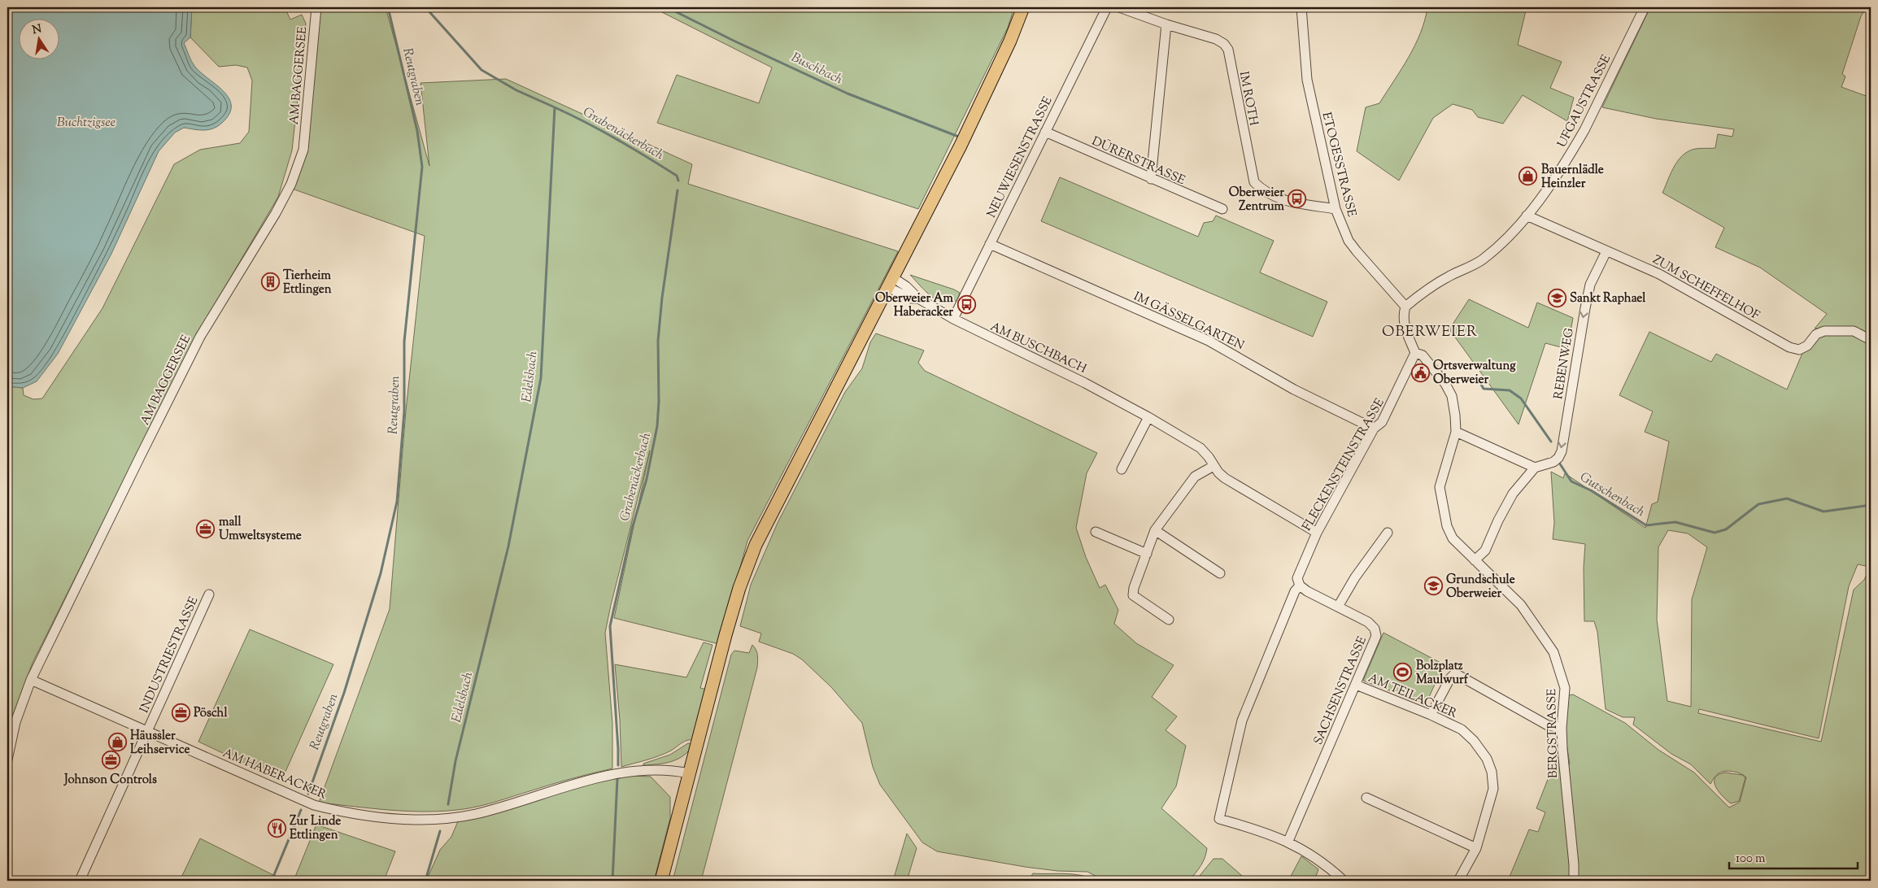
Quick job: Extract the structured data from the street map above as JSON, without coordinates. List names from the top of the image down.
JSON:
{
  "streets": {
    "street": [
      "AM BAGGERSEE",
      "IM ROTH",
      "UFGAUSTRASSE",
      "NEUWIESENSTRASSE",
      "DÜRERSTRASSE",
      "ETOGESSTRASSE",
      "ZUM SCHEFFELHOF",
      "IM GÄSSELGARTEN",
      "AM BUSCHBACH",
      "REBENWEG",
      "FLECKENSTEINSTRASSE",
      "INDUSTRIESTRASSE",
      "SACHSENSTRASSE",
      "AM TEILACKER",
      "BERGSTRASSE",
      "AM HABERACKER"
    ]
  },
  "crossings": [
    ["AM BAGGERSEE", "AM HABERACKER"],
    ["IM ROTH", "ETOGESSTRASSE"],
    ["UFGAUSTRASSE", "ETOGESSTRASSE"],
    ["UFGAUSTRASSE", "ZUM SCHEFFELHOF"],
    ["NEUWIESENSTRASSE", "DÜRERSTRASSE"],
    ["NEUWIESENSTRASSE", "IM GÄSSELGARTEN"],
    ["NEUWIESENSTRASSE", "AM BUSCHBACH"],
    ["ZUM SCHEFFELHOF", "REBENWEG"],
    ["IM GÄSSELGARTEN", "FLECKENSTEINSTRASSE"],
    ["AM BUSCHBACH", "FLECKENSTEINSTRASSE"],
    ["FLECKENSTEINSTRASSE", "SACHSENSTRASSE"],
    ["FLECKENSTEINSTRASSE", "BERGSTRASSE"],
    ["INDUSTRIESTRASSE", "AM HABERACKER"],
    ["SACHSENSTRASSE", "AM TEILACKER"]
  ],
  "one_way": ["REBENWEG"],
  "districts": ["OBERWEIER"],
  "water": [
    "Buschbach",
    "Reutgraben",
    "Buchtzigsee",
    "Grabenäckerbach",
    "Edelsbach",
    "Gutschenbach"
  ],
  "places": {
    "shop": ["Bauernlädle Heinzler", "Häussler Leihservice"],
    "bus stop": ["Oberweier Zentrum", "Oberweier Am Haberacker"],
    "building": ["Tierheim Ettlingen"],
    "school or university": ["Sankt Raphael", "Grundschule Oberweier"],
    "public building": ["Ortsverwaltung Oberweier"],
    "office": ["mall Umweltsysteme", "Pöschl", "Johnson Controls"],
    "sports": ["Bolzplatz Maulwurf"],
    "restaurant": ["Zur Linde Ettlingen"]
  },
  "scale_bar": "100 m",
  "north": "top"
}
